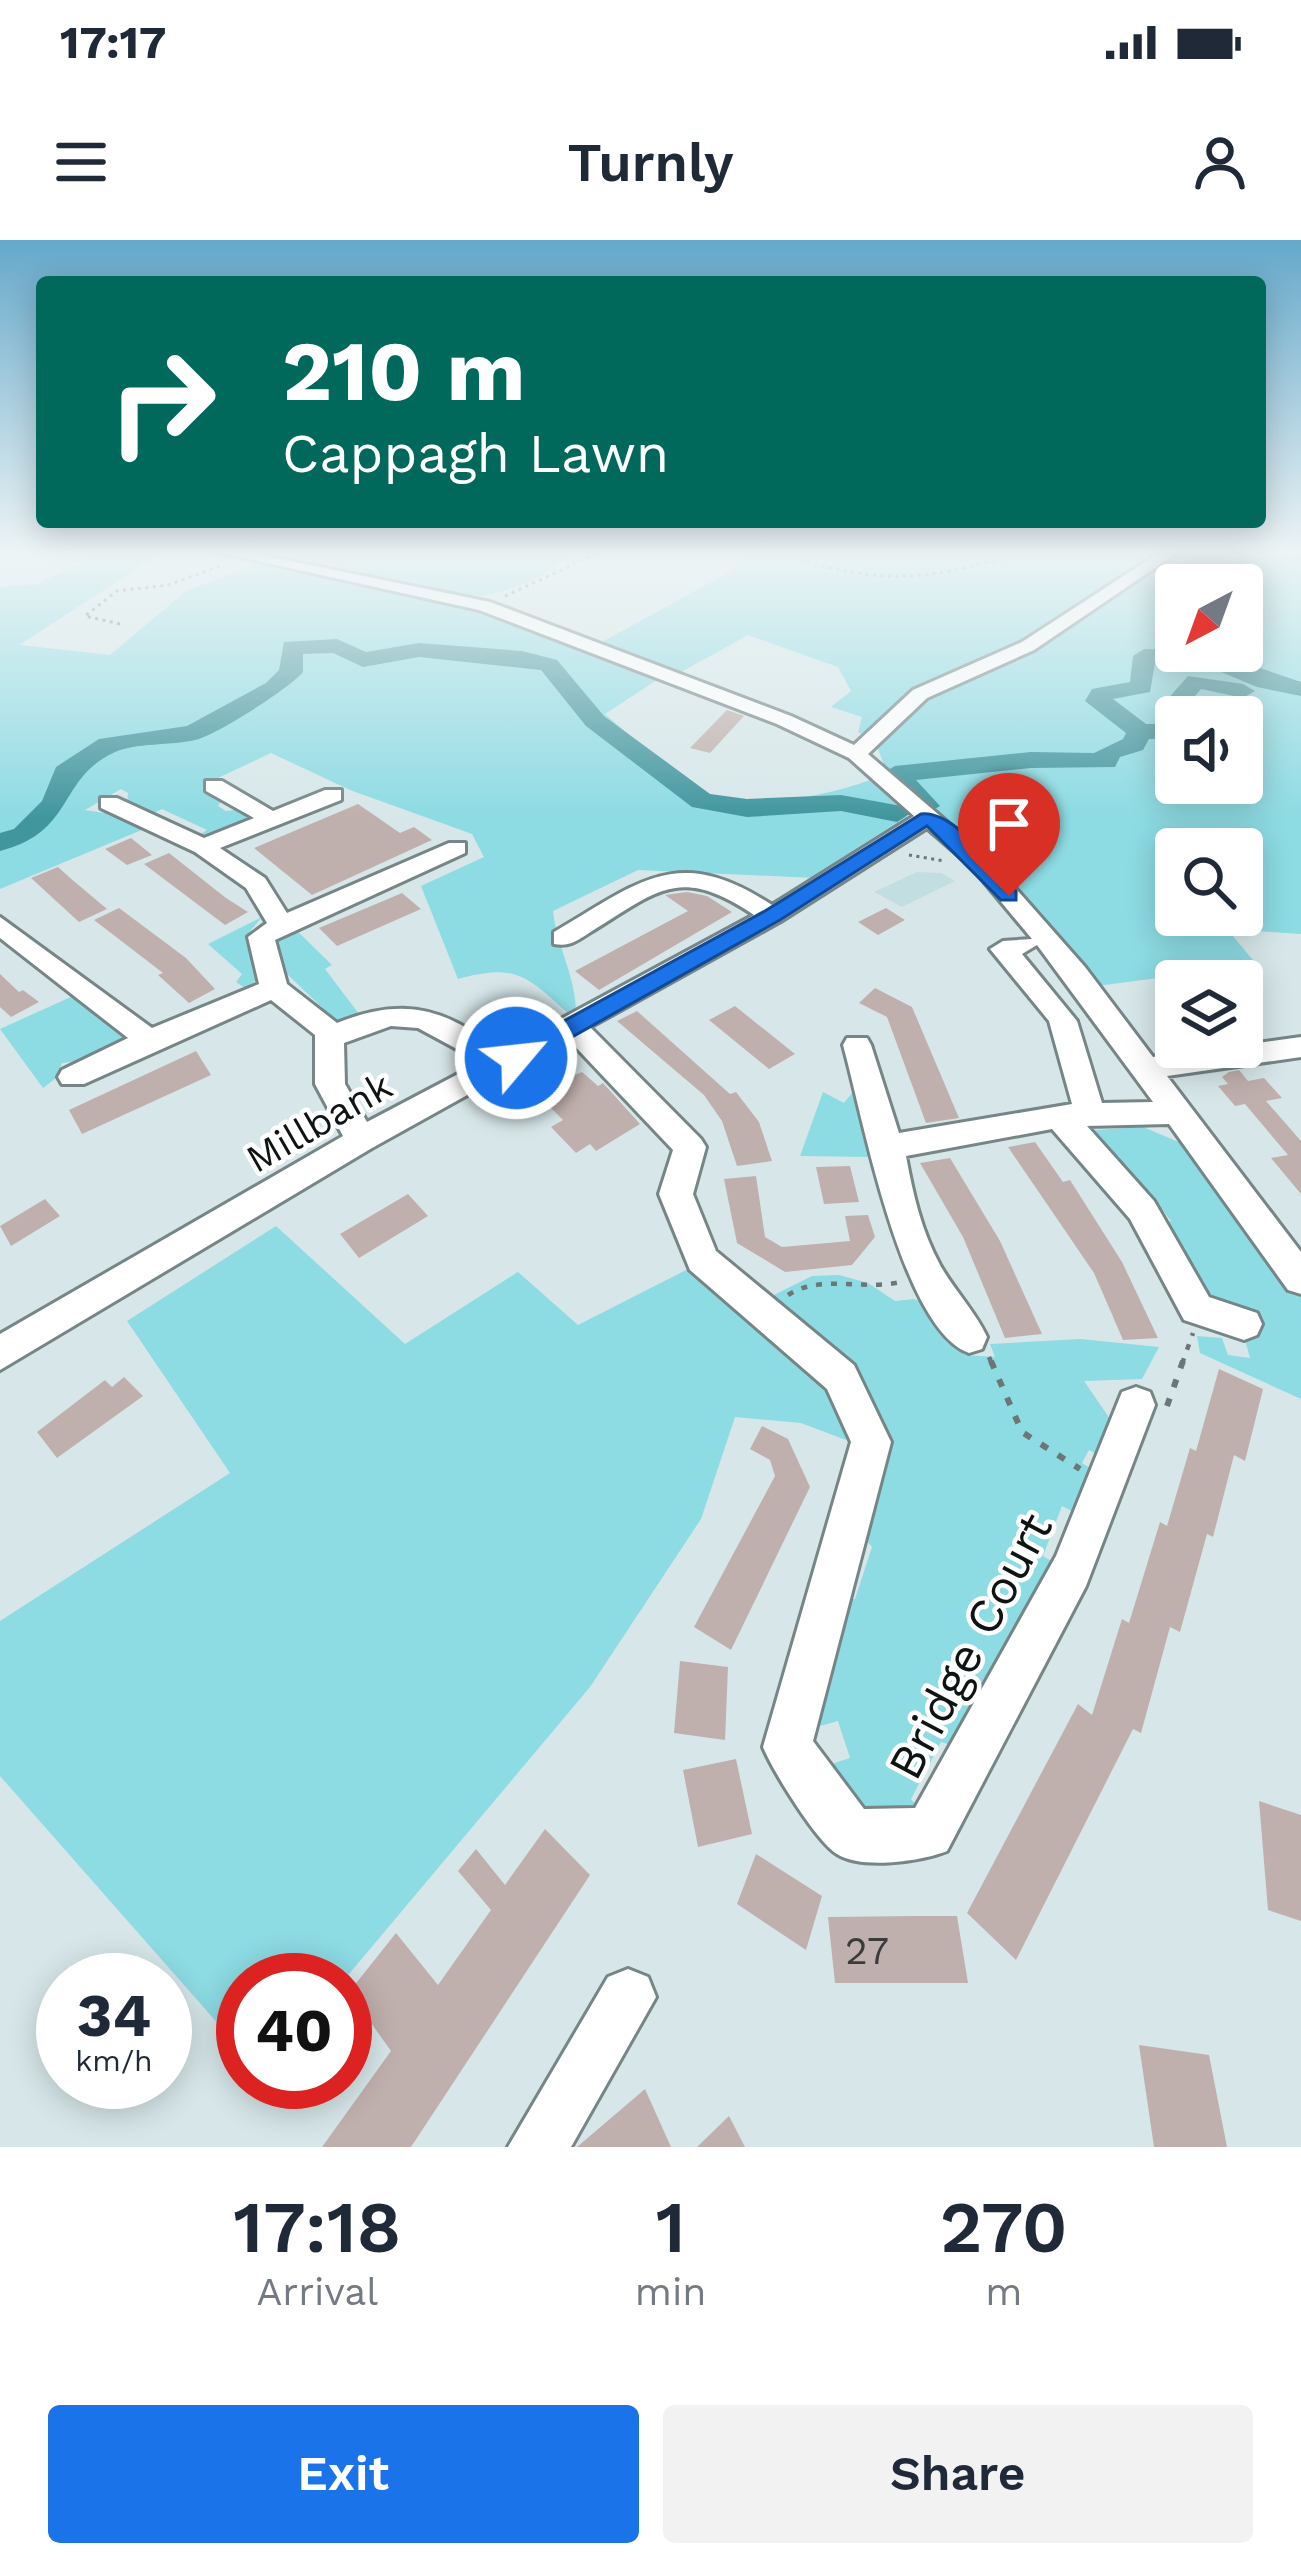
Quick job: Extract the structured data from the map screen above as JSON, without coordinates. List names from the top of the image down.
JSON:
{
  "streets": {
    "street": ["Millbank", "Bridge Court"]
  },
  "crossings": [
    ["Millbank", "Bridge Court"]
  ],
  "house_numbers": ["27"],
  "north": "bottom left",
  "page": {
    "status": "17:17",
    "header": "Turnly",
    "turn": ["210 m", "Cappagh Lawn"],
    "speed": "34 km/h",
    "limit": "40",
    "eta": [
      "17:18",
      "Arrival",
      "1",
      "min",
      "270",
      "m"
    ],
    "buttons": ["Exit", "Share"]
  }
}
